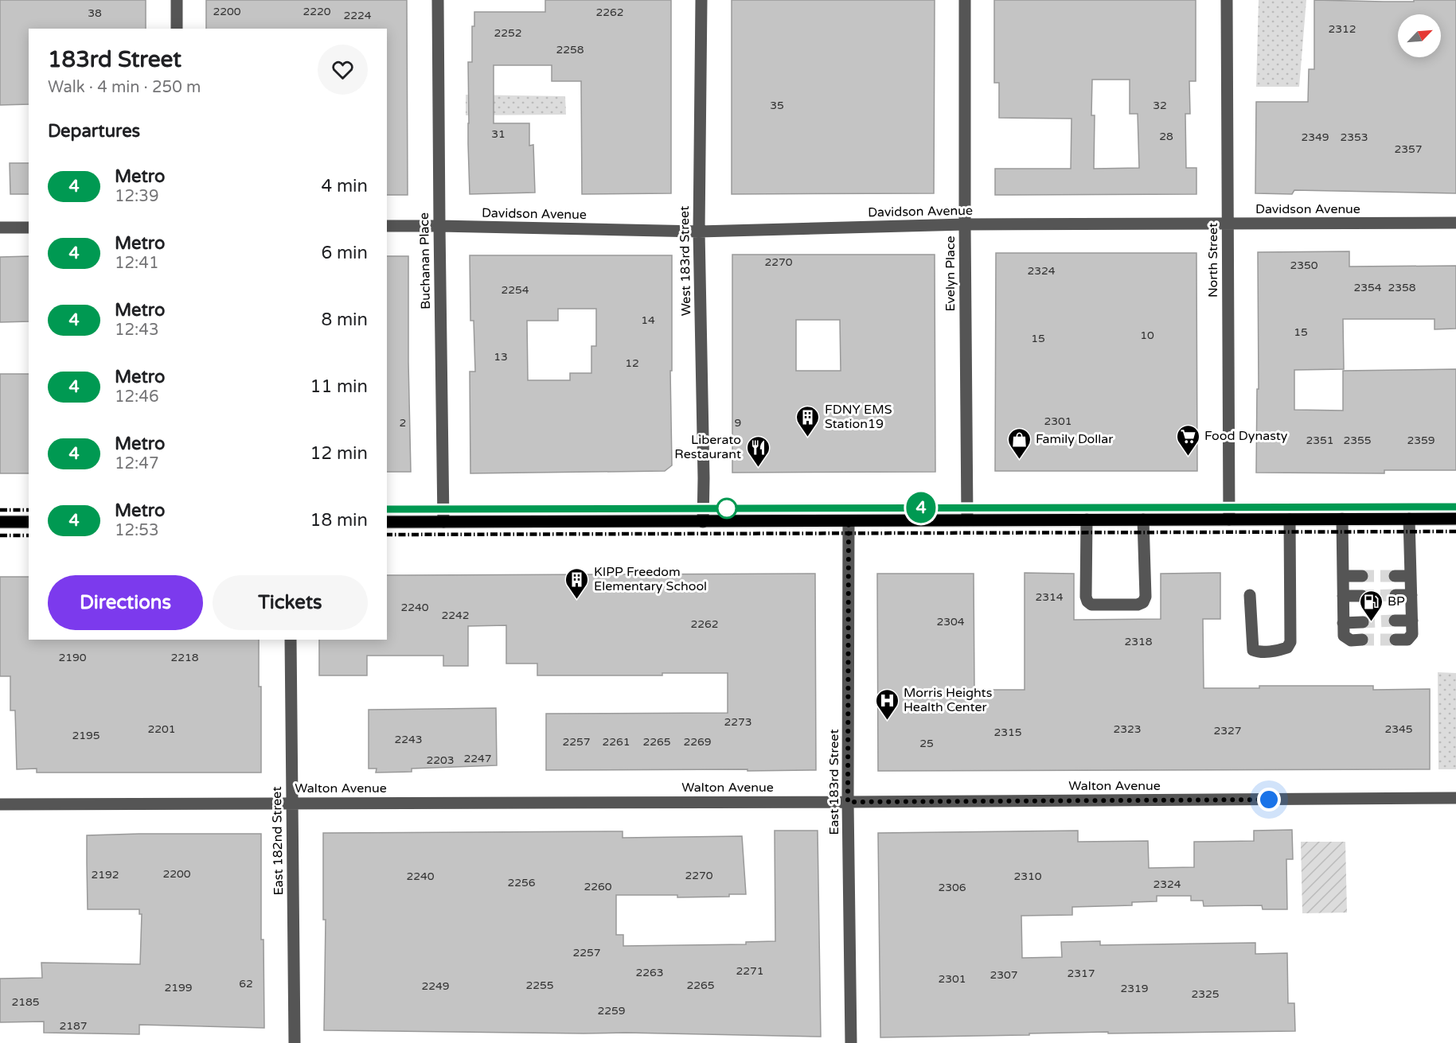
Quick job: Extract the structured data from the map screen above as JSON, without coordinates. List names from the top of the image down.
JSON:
{
  "streets": {
    "street": [
      "Davidson Avenue",
      "North Street",
      "Buchanan Place",
      "West 183rd Street",
      "Evelyn Place",
      "East 183rd Street",
      "Walton Avenue",
      "East 182nd Street"
    ]
  },
  "crossings": [
    ["Davidson Avenue", "North Street"],
    ["Davidson Avenue", "Buchanan Place"],
    ["Davidson Avenue", "West 183rd Street"],
    ["Davidson Avenue", "Evelyn Place"],
    ["East 183rd Street", "Walton Avenue"],
    ["Walton Avenue", "East 182nd Street"]
  ],
  "places": {
    "building": ["FDNY EMS Station19", "KIPP Freedom Elementary School"],
    "supermarket": ["Food Dynasty"],
    "shop": ["Family Dollar"],
    "restaurant": ["Liberato Restaurant"],
    "fuel station": ["BP"],
    "hospital": ["Morris Heights Health Center"]
  },
  "lines": ["metro line 4"],
  "house_numbers": [
    "2200",
    "2220",
    "2262",
    "38",
    "2224",
    "2312",
    "2252",
    "2258",
    "35",
    "32",
    "31",
    "28",
    "2349",
    "2353",
    "2357",
    "2270",
    "2350",
    "2324",
    "2354",
    "2358",
    "2254",
    "14",
    "15",
    "10",
    "15",
    "13",
    "12",
    "2301",
    "2",
    "9",
    "2351",
    "2355",
    "2359",
    "2314",
    "2240",
    "2242",
    "2304",
    "2262",
    "2318",
    "2190",
    "2218",
    "2273",
    "2201",
    "2323",
    "2345",
    "2327",
    "2315",
    "2195",
    "2243",
    "2257",
    "2261",
    "2265",
    "2269",
    "25",
    "2247",
    "2203",
    "2200",
    "2192",
    "2270",
    "2240",
    "2310",
    "2256",
    "2324",
    "2260",
    "2306",
    "2257",
    "2271",
    "2263",
    "2317",
    "2307",
    "2301",
    "62",
    "2255",
    "2265",
    "2249",
    "2199",
    "2319",
    "2325",
    "2185",
    "2259",
    "2187"
  ],
  "north": "top right",
  "page": {
    "on_map": "4",
    "heading": [
      ["183rd Street", "Walk · 4 min · 250 m"],
      "Departures"
    ],
    "list": [
      {
        "mark": "4",
        "name": "Metro",
        "note": "12:39",
        "value": "4 min"
      },
      {
        "mark": "4",
        "name": "Metro",
        "note": "12:41",
        "value": "6 min"
      },
      {
        "mark": "4",
        "name": "Metro",
        "note": "12:43",
        "value": "8 min"
      },
      {
        "mark": "4",
        "name": "Metro",
        "note": "12:46",
        "value": "11 min"
      },
      {
        "mark": "4",
        "name": "Metro",
        "note": "12:47",
        "value": "12 min"
      },
      {
        "mark": "4",
        "name": "Metro",
        "note": "12:53",
        "value": "18 min"
      }
    ],
    "buttons": ["Directions", "Tickets"]
  }
}
